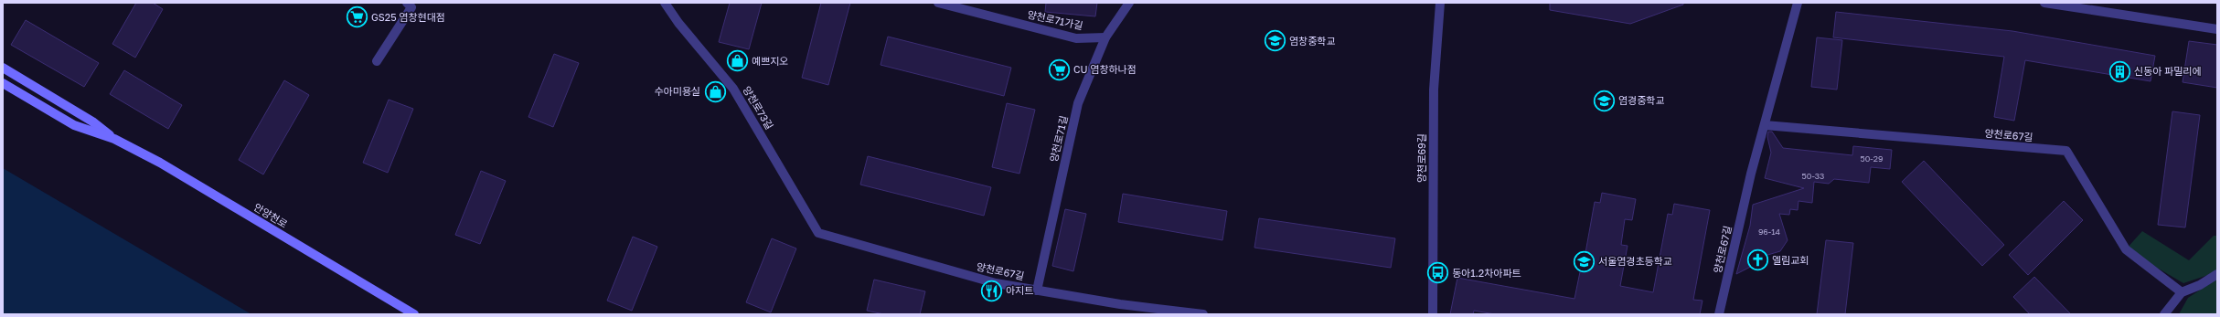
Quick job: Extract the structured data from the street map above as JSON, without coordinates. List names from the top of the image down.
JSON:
{
  "streets": {
    "main road": ["안양천로"],
    "street": [
      "양천로71가길",
      "양천로73길",
      "양천로67길",
      "양천로71길",
      "양천로69길"
    ]
  },
  "crossings": [
    ["양천로71가길", "양천로71길"],
    ["양천로73길", "양천로67길"],
    ["양천로67길", "양천로71길"]
  ],
  "places": {
    "supermarket": ["GS25 염창현대점", "CU 염창하나점"],
    "school or university": ["염창중학교", "염경중학교", "서울염경초등학교"],
    "shop": ["예쁘지오", "수아미용실"],
    "building": ["신동아 파밀리에"],
    "church": ["엘림교회"],
    "bus stop": ["동아1.2차아파트"],
    "restaurant": ["아지트"]
  },
  "house_numbers": ["50-29", "50-33", "96-14"]
}
